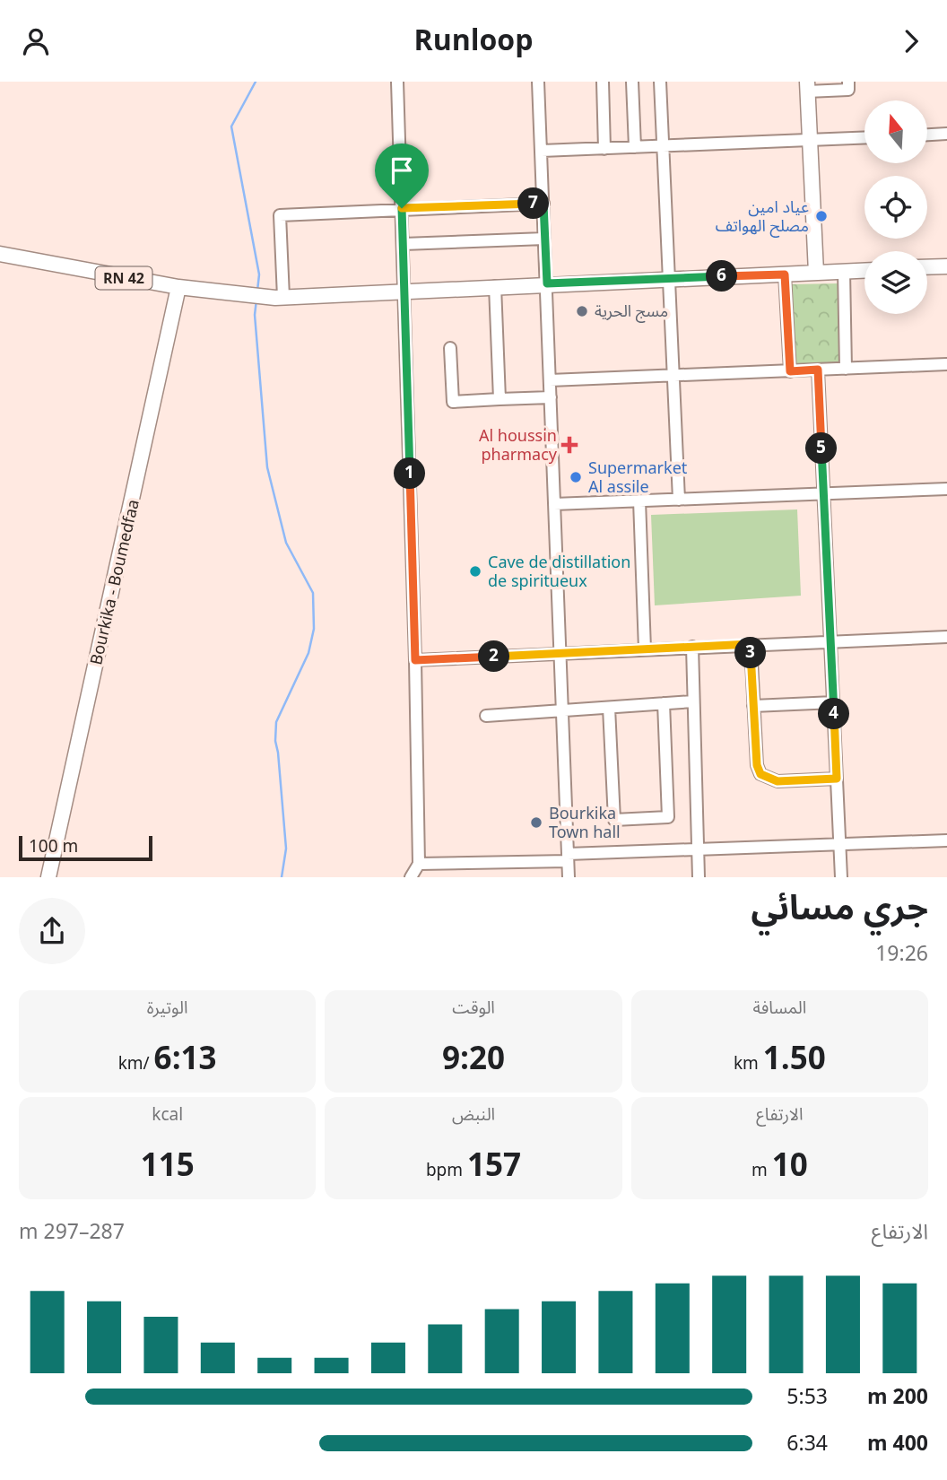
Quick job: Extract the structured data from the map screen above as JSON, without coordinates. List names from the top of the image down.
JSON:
{
  "streets": {
    "main road": ["RN 42", "Bourkika - Boumedfaa"]
  },
  "crossings": [
    ["RN 42", "Bourkika - Boumedfaa"]
  ],
  "places": {
    "other": [
      "عياد امين مصلح الهواتف",
      "مسج الحرية",
      "Supermarket Al assile",
      "Cave de distillation de spiritueux",
      "Bourkika Town hall"
    ],
    "health": ["Al houssin pharmacy"]
  },
  "scale_bar": "100 m",
  "north": "top",
  "page": {
    "header": "Runloop",
    "pins": [
      "7",
      "6",
      "5",
      "1",
      "3",
      "2",
      "4"
    ],
    "scale": "100 m",
    "heading": ["جري مسائي", "19:26"],
    "stats": [
      ["المسافة", "1.50 km"],
      ["الوقت", "9:20"],
      ["الوتيرة", "6:13 /km"],
      ["الارتفاع", "10 m"],
      ["النبض", "157 bpm"],
      ["kcal", "115"]
    ],
    "chart": ["الارتفاع", "287–297 m"],
    "list": [
      {
        "name": "200 m",
        "note": "5:53"
      },
      {
        "name": "400 m",
        "note": "6:34"
      }
    ]
  }
}
